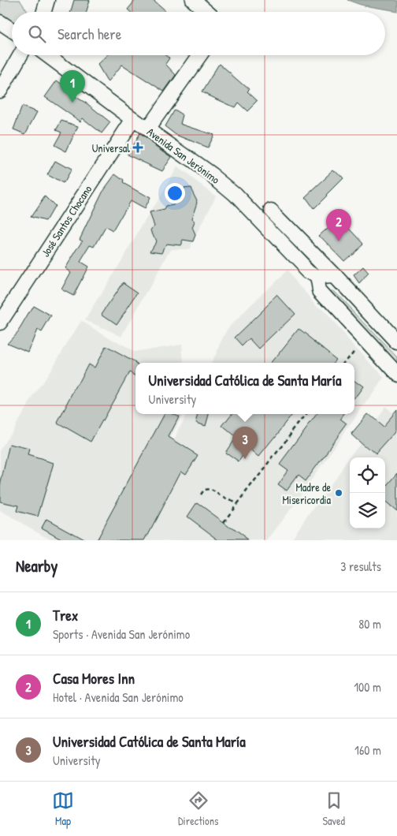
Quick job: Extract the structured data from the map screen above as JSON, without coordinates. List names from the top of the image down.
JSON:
{
  "streets": {
    "street": ["Avenida San Jerónimo", "José Santos Chocano"]
  },
  "crossings": [
    ["Avenida San Jerónimo", "José Santos Chocano"]
  ],
  "places": {
    "health": ["Universal"],
    "other": ["Madre de Misericordia"]
  },
  "page": {
    "search": "Search here",
    "pins": ["1", "2", "3"],
    "popup": ["Universidad Católica de Santa María", "University"],
    "heading": ["Nearby", "3 results"],
    "list": [
      {
        "mark": "1",
        "name": "Trex",
        "note": "Sports · Avenida San Jerónimo",
        "value": "80 m"
      },
      {
        "mark": "2",
        "name": "Casa Mores Inn",
        "note": "Hotel · Avenida San Jerónimo",
        "value": "100 m"
      },
      {
        "mark": "3",
        "name": "Universidad Católica de Santa María",
        "note": "University",
        "value": "160 m"
      }
    ],
    "nav": ["Map", "Directions", "Saved"]
  }
}
